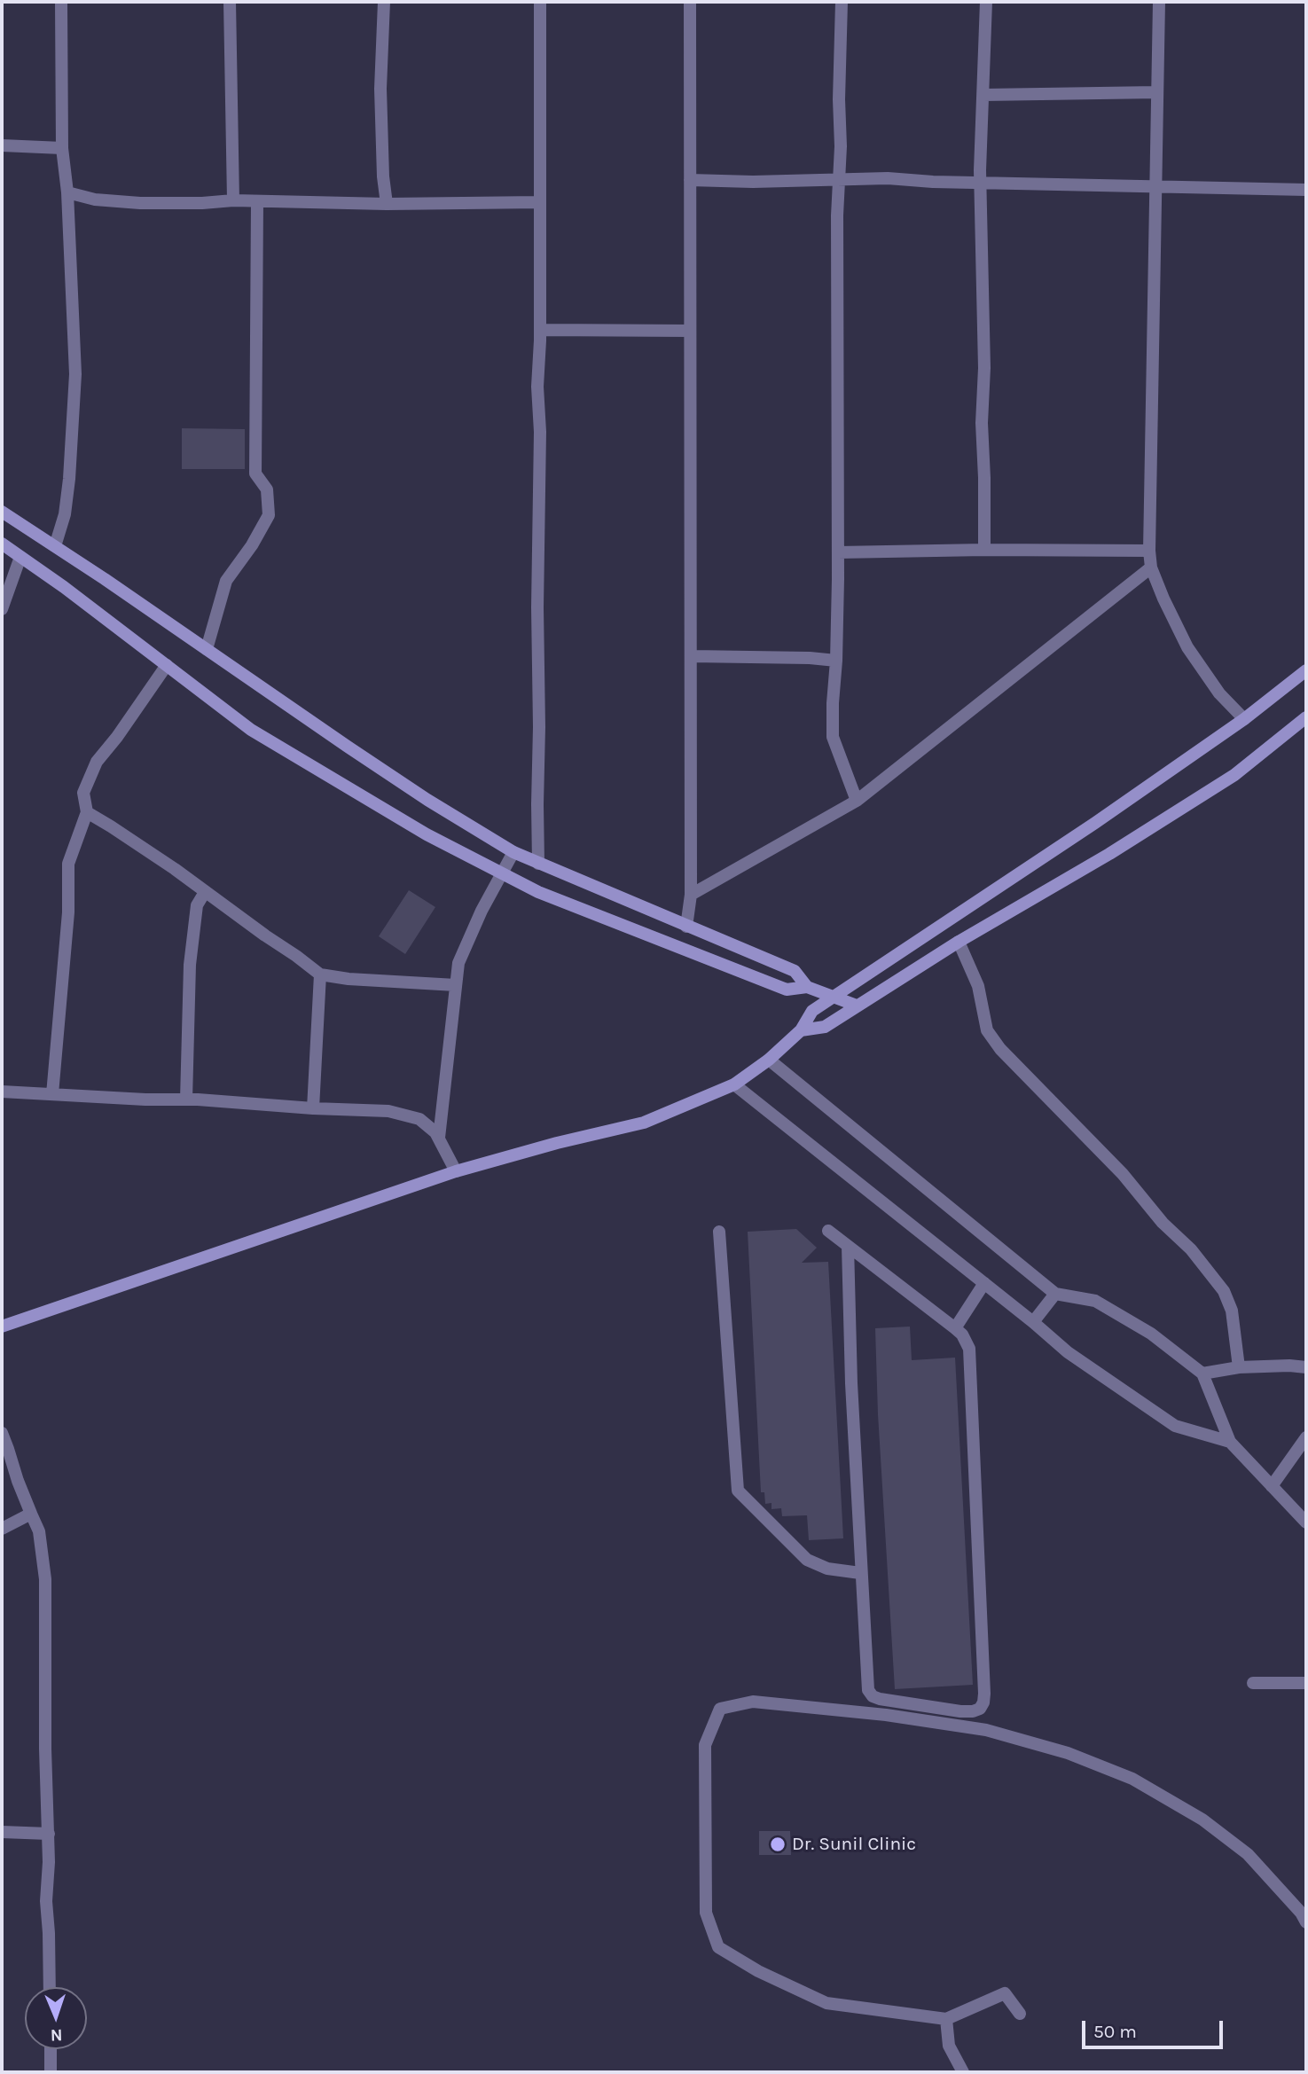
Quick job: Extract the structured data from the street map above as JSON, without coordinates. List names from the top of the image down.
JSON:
{
  "places": ["Dr. Sunil Clinic"],
  "scale_bar": "50 m",
  "north": "bottom"
}
